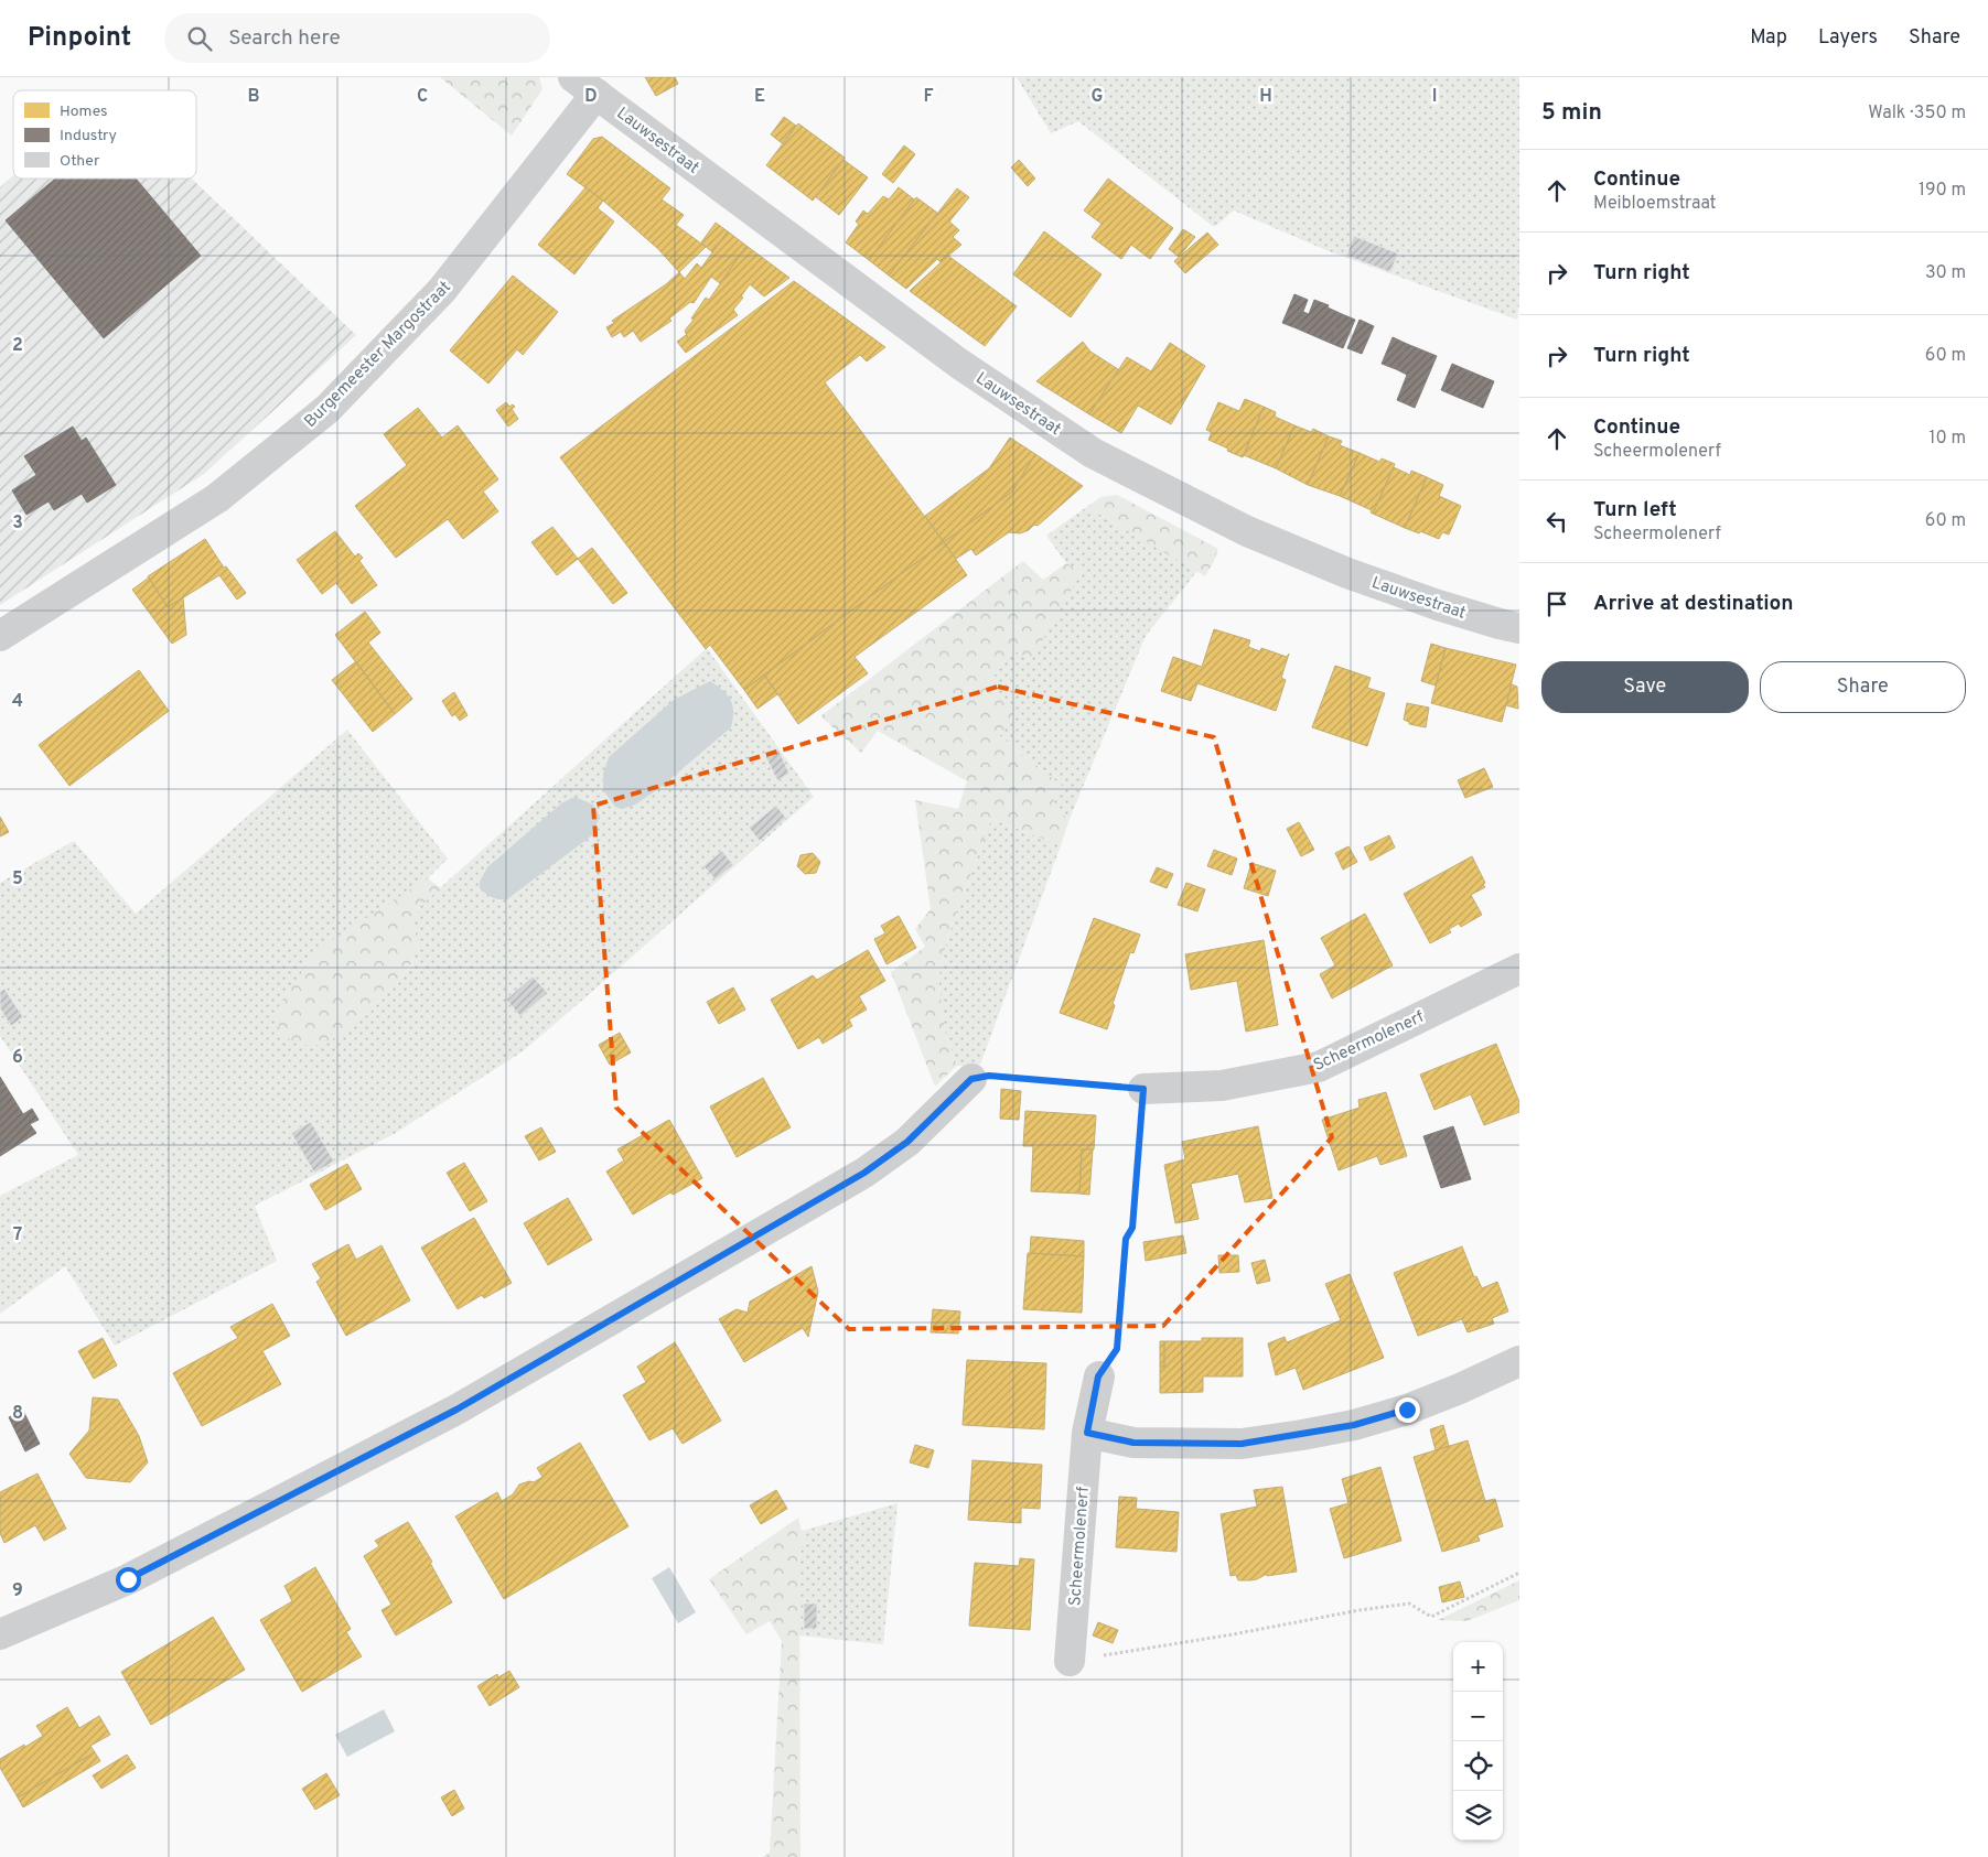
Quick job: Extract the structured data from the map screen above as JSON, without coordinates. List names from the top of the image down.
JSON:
{
  "streets": {
    "street": ["Lauwsestraat", "Burgemeester Margostraat", "Scheermolenerf"]
  },
  "crossings": [
    ["Lauwsestraat", "Burgemeester Margostraat"]
  ],
  "legend": ["Homes", "Industry", "Other"],
  "page": {
    "header": "Pinpoint",
    "search": "Search here",
    "nav": ["Map", "Layers", "Share"],
    "heading": ["5 min", "Walk · 350 m"],
    "list": [
      ["Continue", "Meibloemstraat", "190 m"],
      ["Turn right", "30 m"],
      ["Turn right", "60 m"],
      ["Continue", "Scheermolenerf", "10 m"],
      ["Turn left", "Scheermolenerf", "60 m"],
      "Arrive at destination"
    ],
    "buttons": ["Save", "Share"],
    "map_buttons": ["+", "−"]
  },
  "grid": {
    "columns": [
      "B",
      "C",
      "D",
      "E",
      "F",
      "G",
      "H",
      "I"
    ],
    "rows": [
      "2",
      "3",
      "4",
      "5",
      "6",
      "7",
      "8",
      "9"
    ]
  }
}
